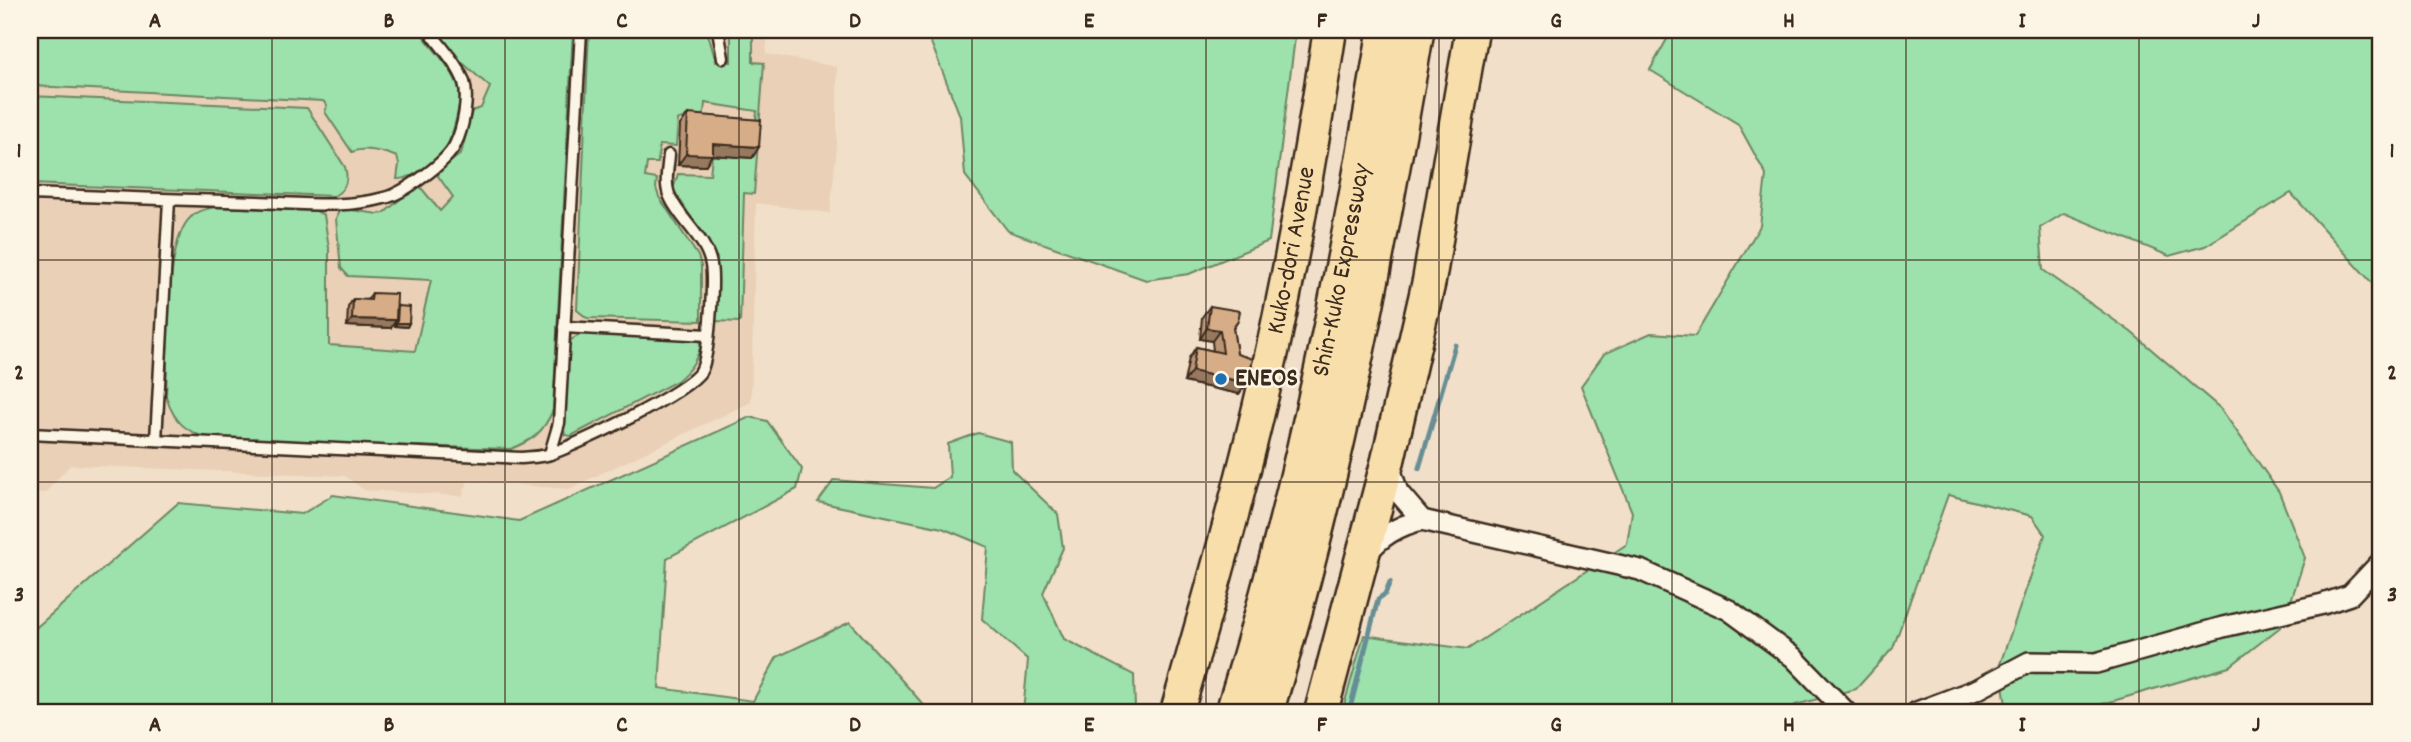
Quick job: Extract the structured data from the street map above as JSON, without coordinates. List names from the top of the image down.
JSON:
{
  "streets": {
    "highway": ["Kuko-dori Avenue", "Shin-Kuko Expressway"]
  },
  "places": ["ENEOS"],
  "grid": {
    "columns": [
      "A",
      "B",
      "C",
      "D",
      "E",
      "F",
      "G",
      "H",
      "I",
      "J"
    ],
    "rows": ["1", "2", "3"]
  }
}
